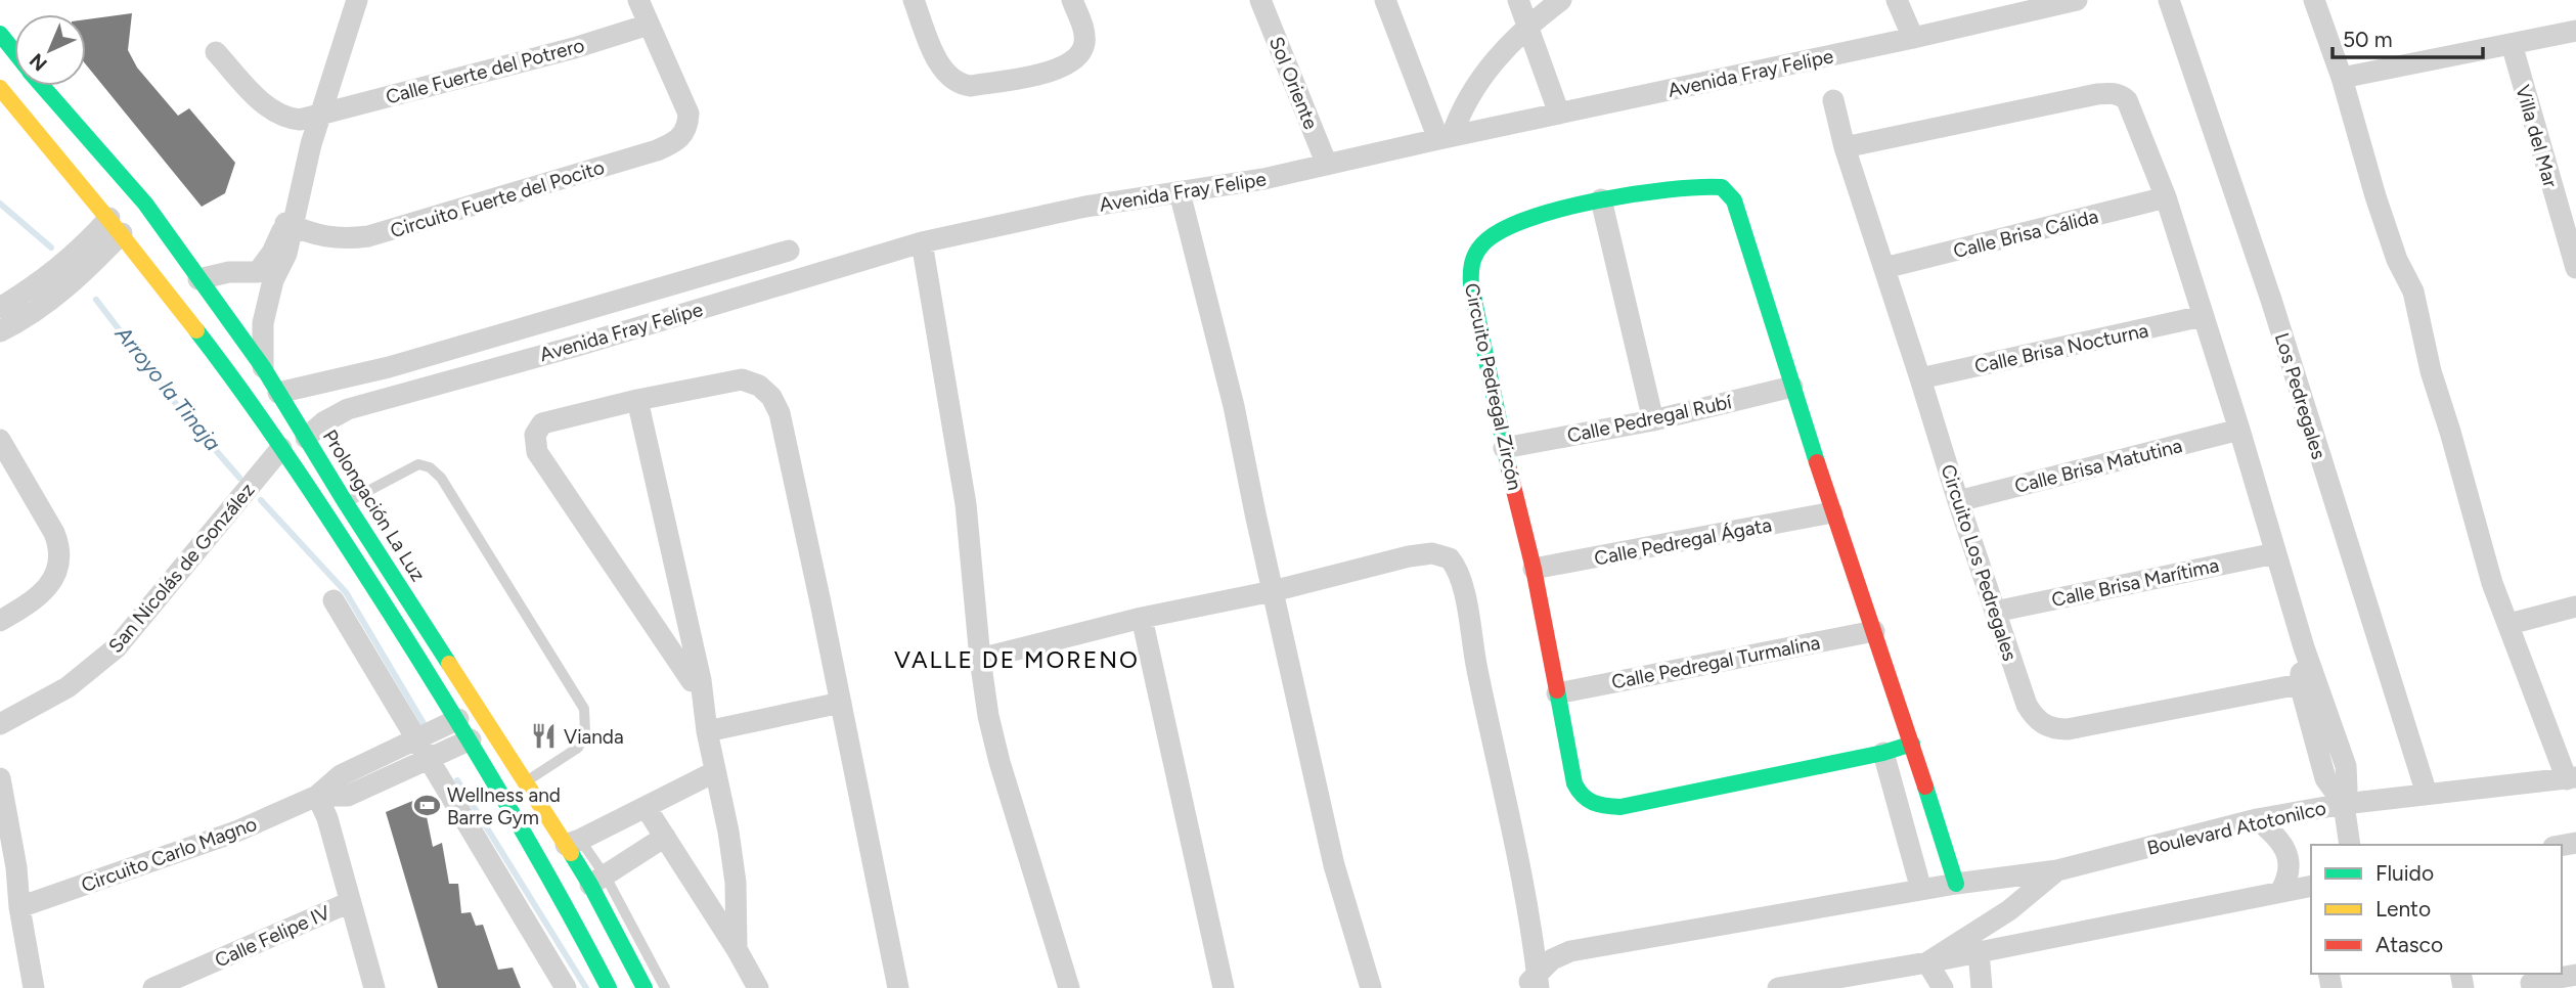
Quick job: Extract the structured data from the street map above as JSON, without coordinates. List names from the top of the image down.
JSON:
{
  "streets": {
    "main road": ["Circuito Pedregal Zircón", "Prolongación La Luz"],
    "street": [
      "Calle Fuerte del Potrero",
      "Avenida Fray Felipe",
      "Sol Oriente",
      "Villa del Mar",
      "Circuito Fuerte del Pocito",
      "Calle Brisa Cálida",
      "Calle Brisa Nocturna",
      "Los Pedregales",
      "Calle Pedregal Rubí",
      "Calle Brisa Matutina",
      "Calle Pedregal Ágata",
      "Circuito Los Pedregales",
      "San Nicolás de González",
      "Calle Brisa Marítima",
      "Calle Pedregal Turmalina",
      "Boulevard Atotonilco",
      "Circuito Carlo Magno",
      "Calle Felipe IV"
    ]
  },
  "crossings": [
    ["Calle Fuerte del Potrero", "Circuito Fuerte del Pocito"],
    ["Avenida Fray Felipe", "Sol Oriente"],
    ["Avenida Fray Felipe", "Prolongación La Luz"],
    ["Calle Brisa Cálida", "Circuito Los Pedregales"],
    ["Calle Brisa Nocturna", "Circuito Los Pedregales"],
    ["Circuito Pedregal Zircón", "Calle Pedregal Rubí"],
    ["Circuito Pedregal Zircón", "Calle Pedregal Ágata"],
    ["Circuito Pedregal Zircón", "Calle Pedregal Turmalina"],
    ["Los Pedregales", "Boulevard Atotonilco"],
    ["Calle Brisa Matutina", "Circuito Los Pedregales"],
    ["Circuito Los Pedregales", "Calle Brisa Marítima"]
  ],
  "districts": ["VALLE DE MORENO"],
  "water": ["Arroyo la Tinaja"],
  "places": {
    "restaurant": ["Vianda"],
    "sports": ["Wellness and Barre Gym"]
  },
  "legend": ["Fluido", "Lento", "Atasco"],
  "scale_bar": "50 m",
  "north": "bottom left"
}
